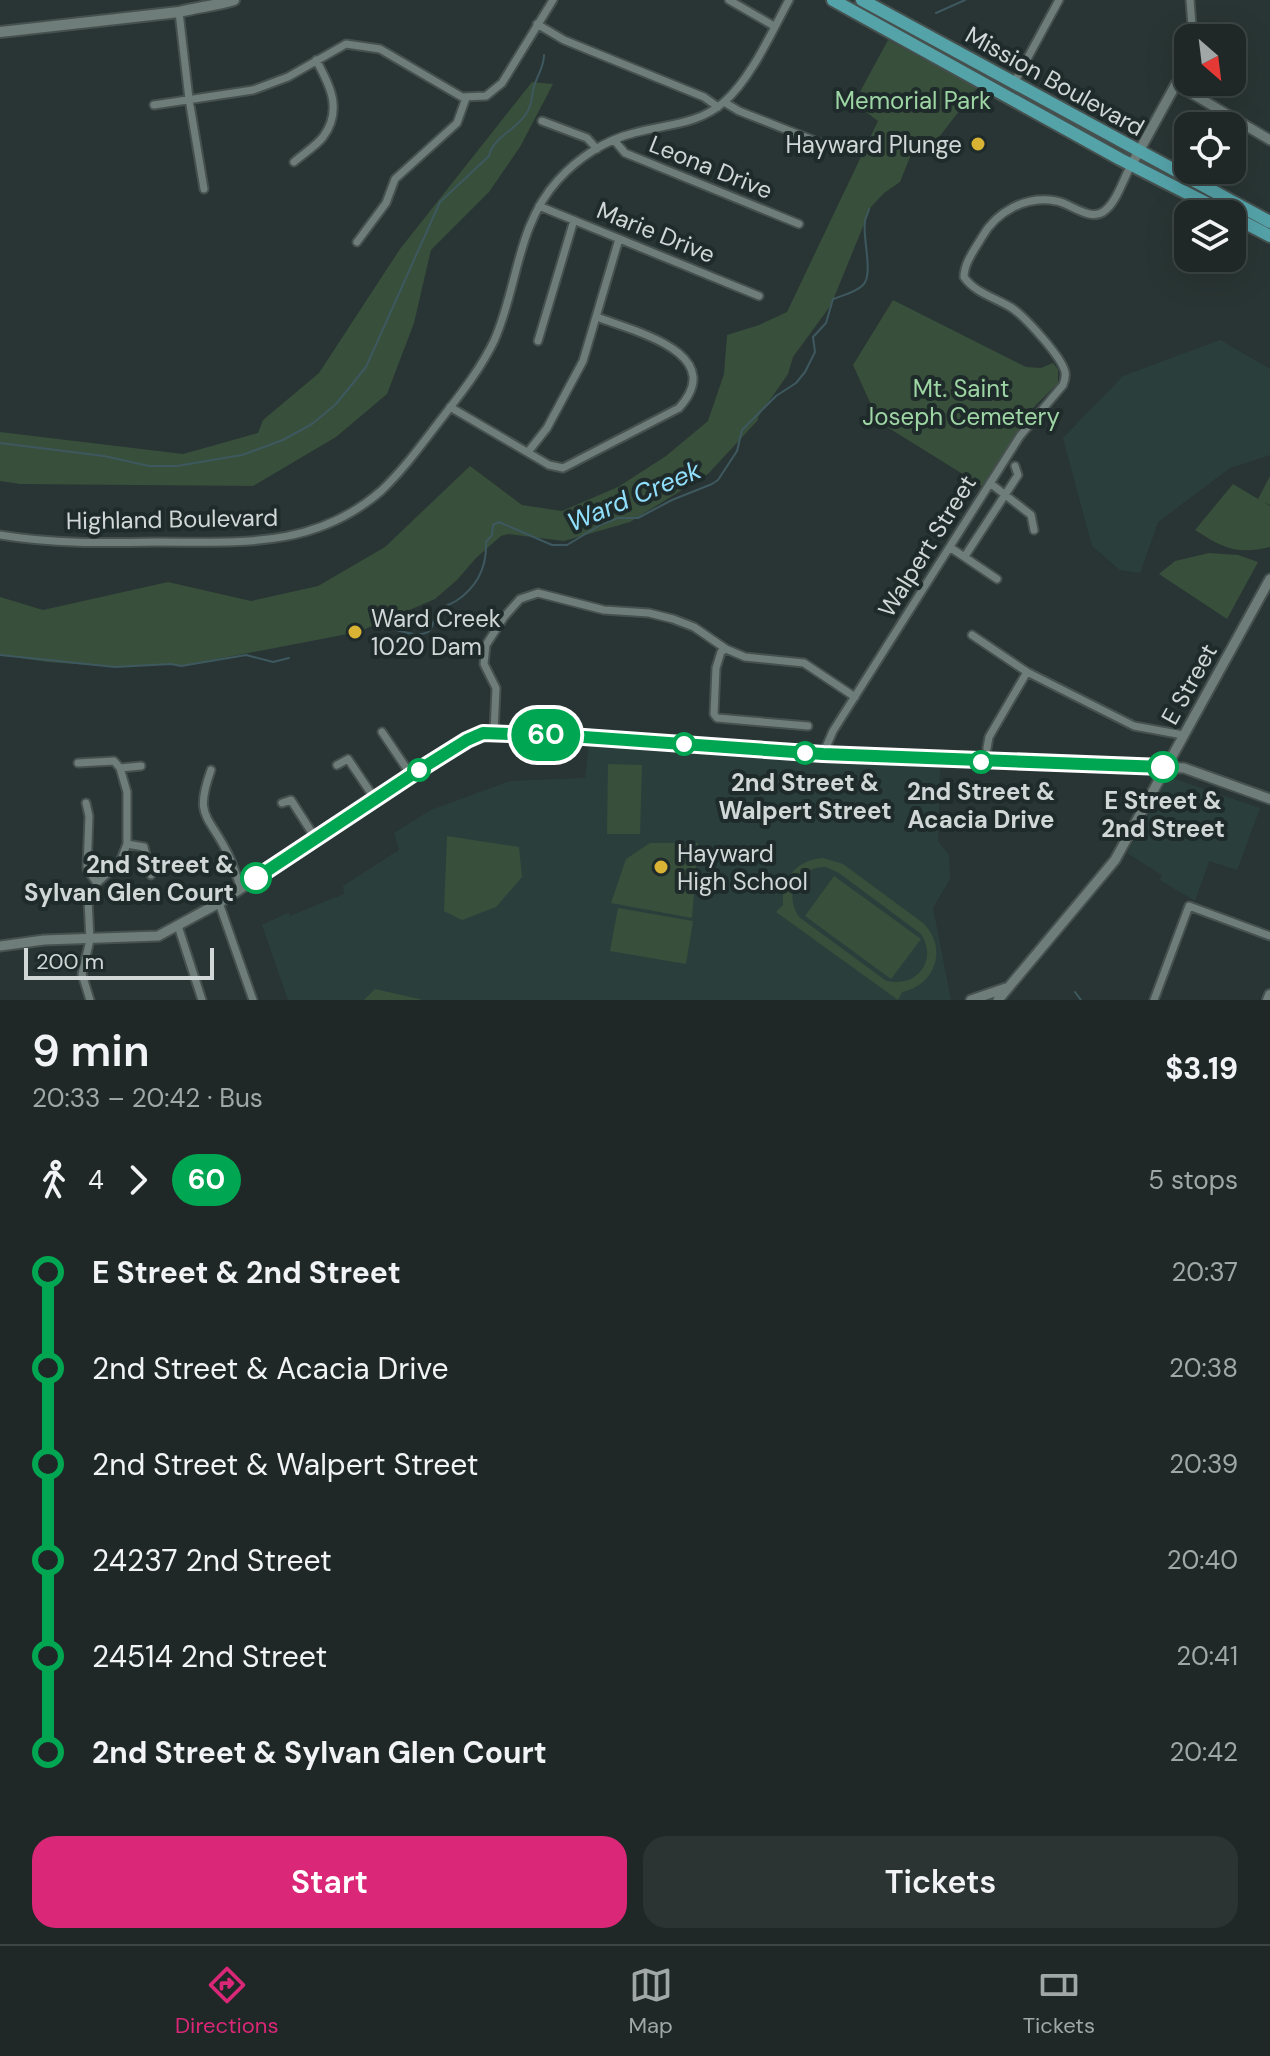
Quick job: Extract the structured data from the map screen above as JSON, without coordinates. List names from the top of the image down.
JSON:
{
  "streets": {
    "main road": ["Mission Boulevard"],
    "street": [
      "Leona Drive",
      "Marie Drive",
      "Highland Boulevard",
      "Walpert Street",
      "E Street"
    ]
  },
  "crossings": [
    ["Mission Boulevard", "Walpert Street"],
    ["Leona Drive", "Highland Boulevard"],
    ["Marie Drive", "Highland Boulevard"]
  ],
  "water": ["Ward Creek"],
  "parks": ["Memorial Park", "Mt. Saint Joseph Cemetery"],
  "places": [
    "Hayward Plunge",
    "Ward Creek 1020 Dam",
    "2nd Street & Walpert Street",
    "2nd Street & Acacia Drive",
    "E Street & 2nd Street",
    "Hayward High School",
    "2nd Street & Sylvan Glen Court"
  ],
  "lines": ["bus line 60"],
  "scale_bar": "200 m",
  "north": "bottom right",
  "page": {
    "on_map": "60",
    "scale": "200 m",
    "heading": ["9 min", "20:33 – 20:42 · Bus", "$3.19"],
    "legs": ["4", "60", "5 stops"],
    "list": [
      {
        "name": "E Street & 2nd Street",
        "value": "20:37"
      },
      {
        "name": "2nd Street & Acacia Drive",
        "value": "20:38"
      },
      {
        "name": "2nd Street & Walpert Street",
        "value": "20:39"
      },
      {
        "name": "24237 2nd Street",
        "value": "20:40"
      },
      {
        "name": "24514 2nd Street",
        "value": "20:41"
      },
      {
        "name": "2nd Street & Sylvan Glen Court",
        "value": "20:42"
      }
    ],
    "buttons": ["Start", "Tickets"],
    "tabs": ["Directions", "Map", "Tickets"]
  }
}
